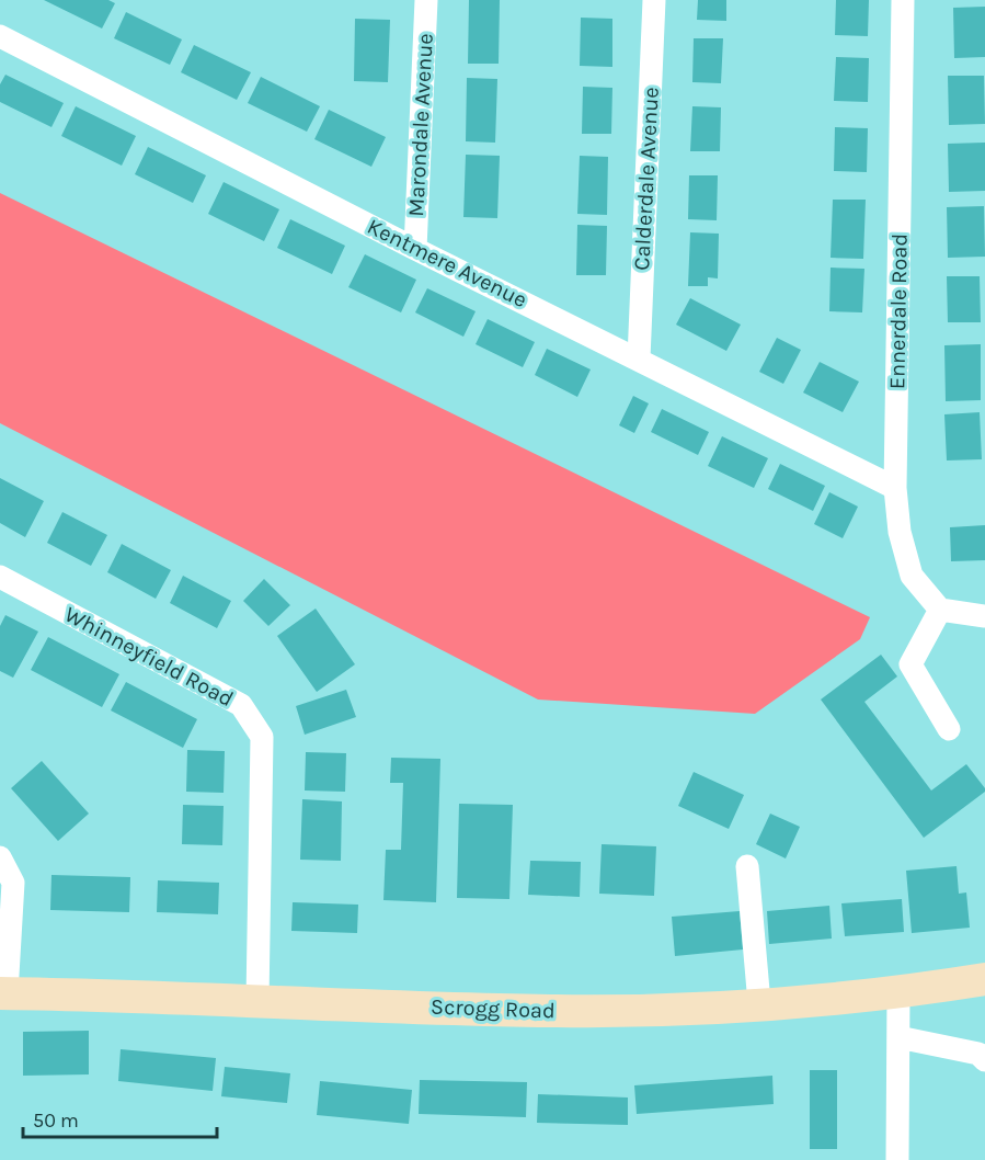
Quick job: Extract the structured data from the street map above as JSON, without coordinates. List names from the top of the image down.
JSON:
{
  "streets": {
    "street": [
      "Marondale Avenue",
      "Calderdale Avenue",
      "Kentmere Avenue",
      "Ennerdale Road",
      "Whinneyfield Road",
      "Scrogg Road"
    ]
  },
  "crossings": [
    ["Marondale Avenue", "Kentmere Avenue"],
    ["Calderdale Avenue", "Kentmere Avenue"],
    ["Kentmere Avenue", "Ennerdale Road"],
    ["Whinneyfield Road", "Scrogg Road"]
  ],
  "scale_bar": "50 m"
}
